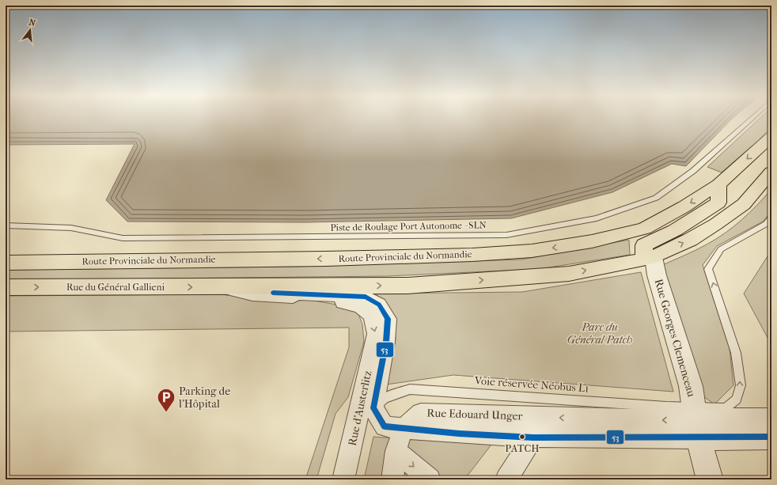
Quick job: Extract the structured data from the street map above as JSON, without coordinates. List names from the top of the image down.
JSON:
{
  "streets": {
    "main road": ["Route Provinciale du Normandie", "Rue du Général Gallieni"],
    "street": ["Rue Georges Clemenceau", "Rue d'Austerlitz", "Rue Edouard Unger"],
    "lane": ["Piste de Roulage Port Autonome - SLN", "Voie réservée Néobus L1"]
  },
  "crossings": [
    ["Rue du Général Gallieni", "Rue d'Austerlitz"],
    ["Rue Georges Clemenceau", "Voie réservée Néobus L1"],
    ["Rue Georges Clemenceau", "Rue Edouard Unger"],
    ["Voie réservée Néobus L1", "Rue d'Austerlitz"],
    ["Voie réservée Néobus L1", "Rue Edouard Unger"],
    ["Rue d'Austerlitz", "Rue Edouard Unger"]
  ],
  "parks": ["Parc du Général Patch"],
  "places": {
    "parking": ["Parking de l'Hôpital"],
    "other": ["PATCH"]
  },
  "lines": ["transit line 53"],
  "north": "top"
}
